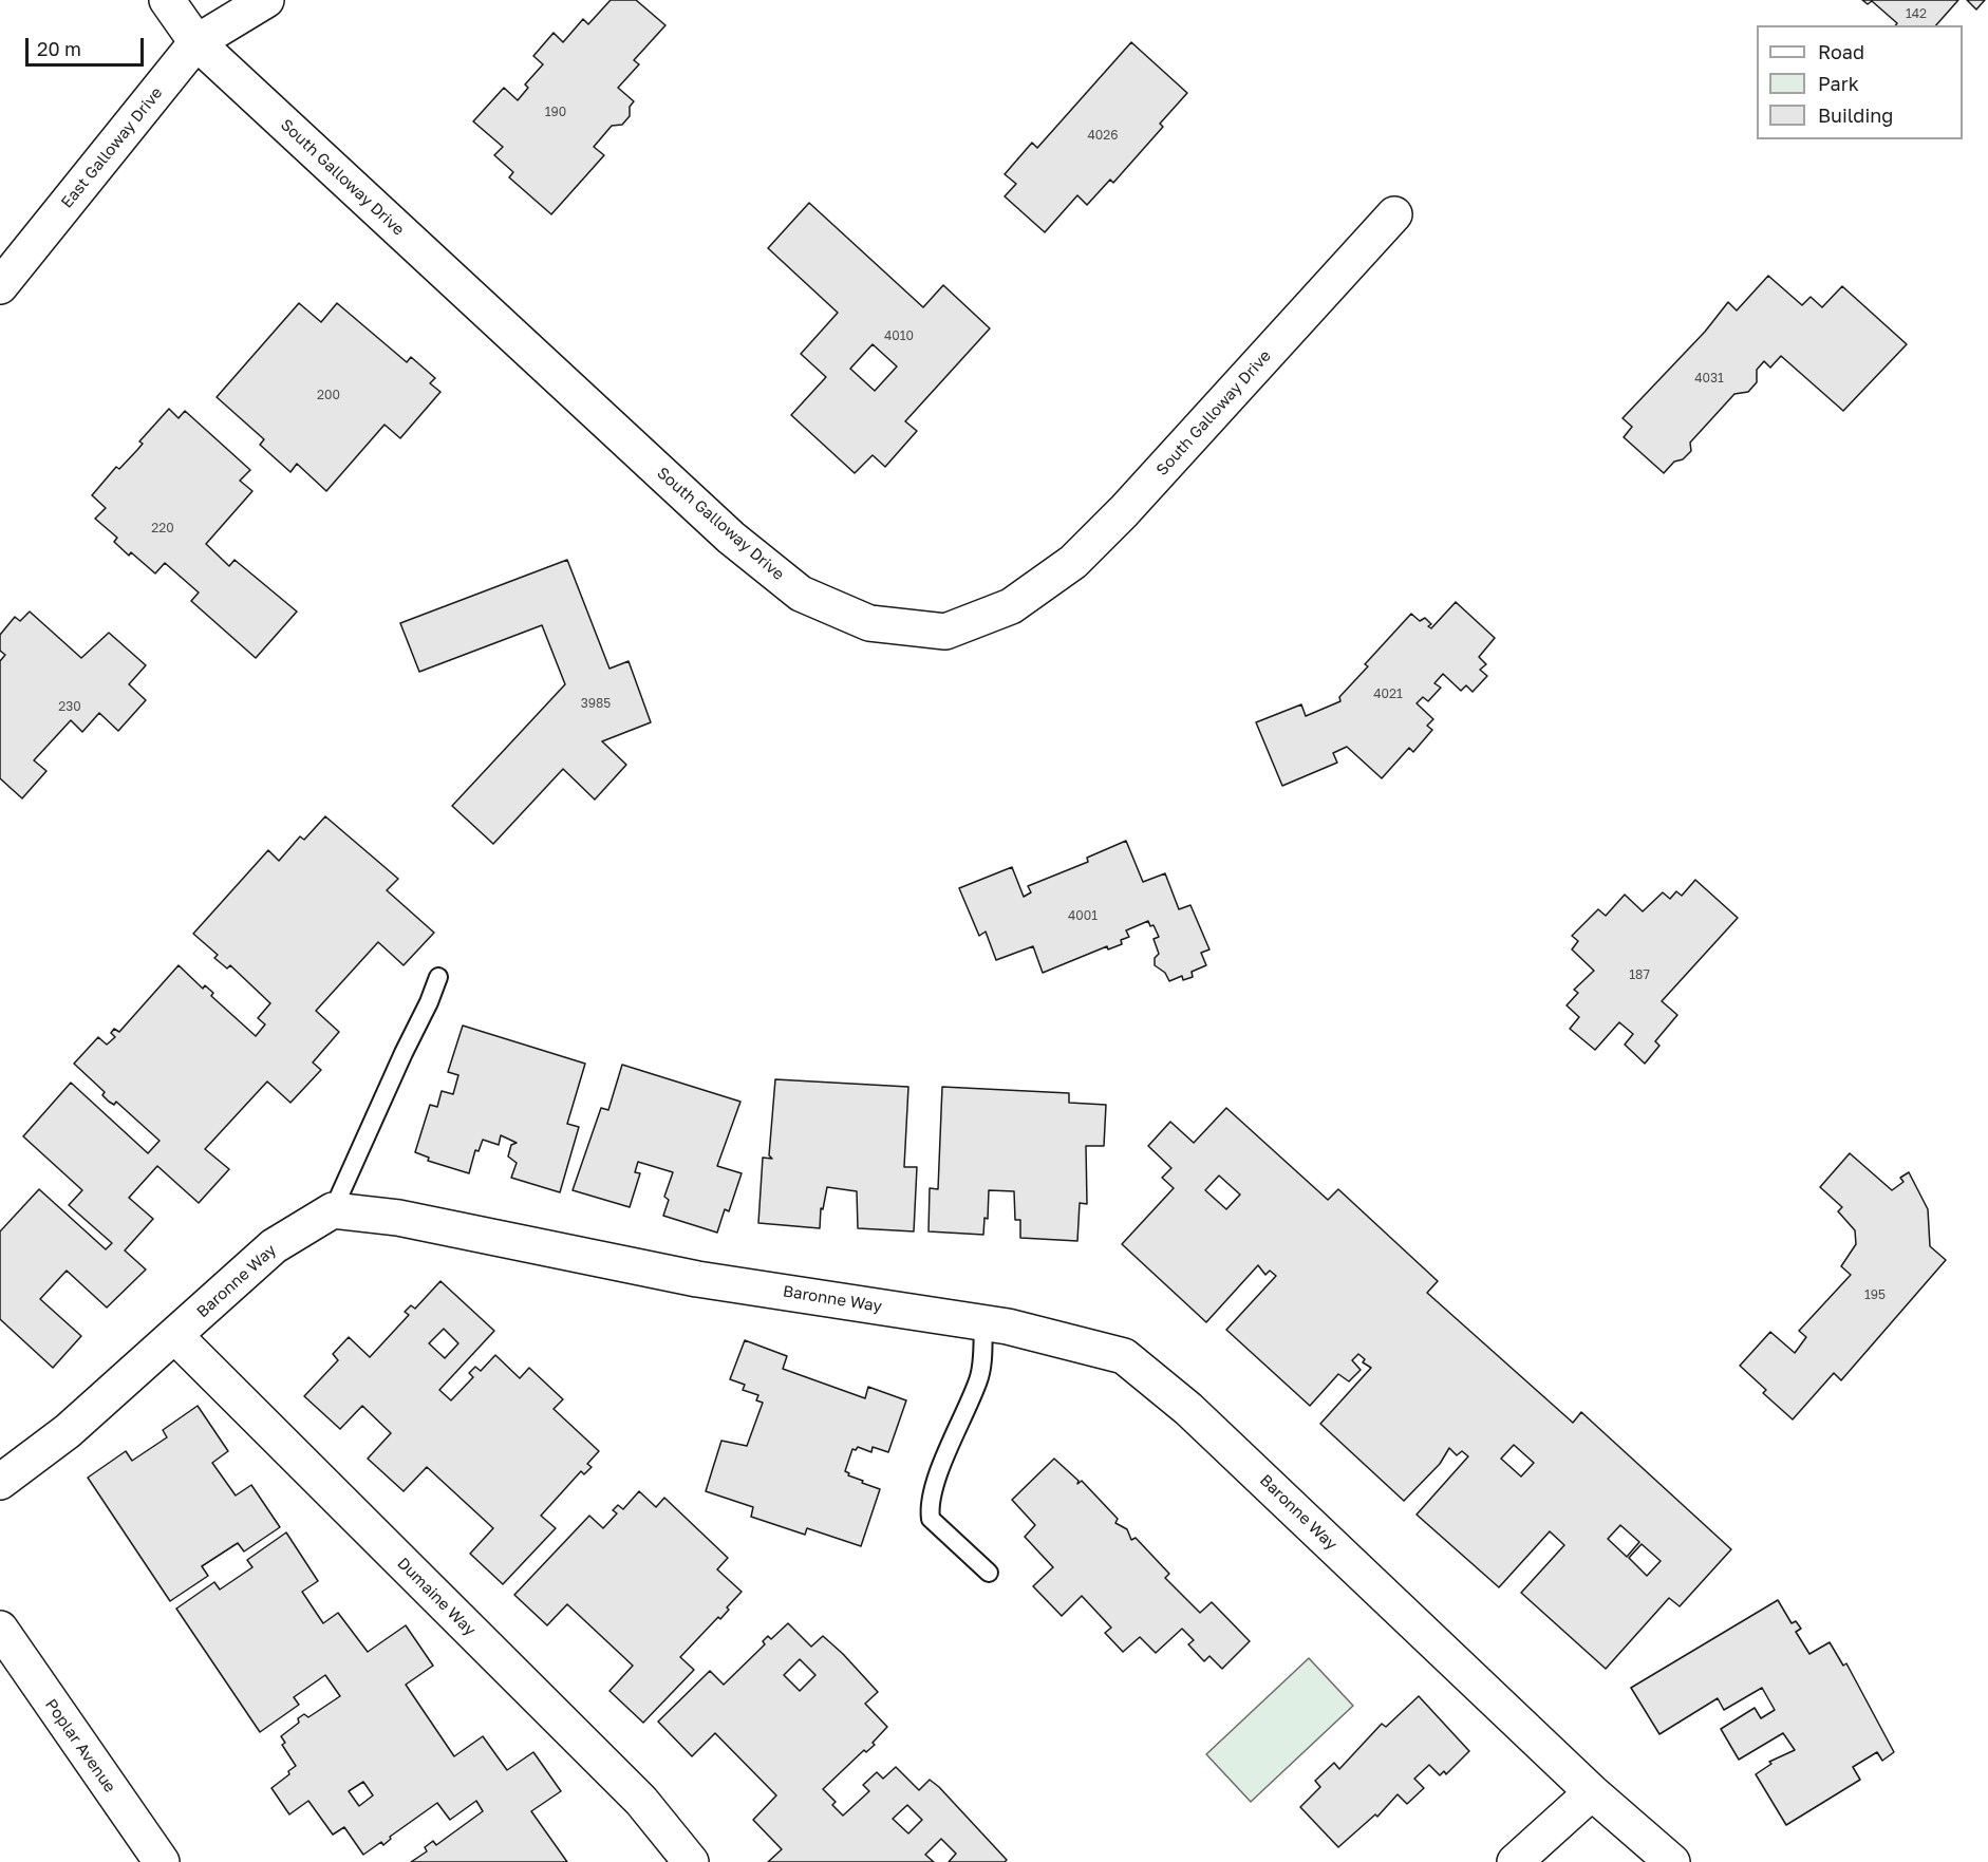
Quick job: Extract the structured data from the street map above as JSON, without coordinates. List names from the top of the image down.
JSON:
{
  "streets": {
    "street": [
      "East Galloway Drive",
      "South Galloway Drive",
      "Baronne Way",
      "Dumaine Way",
      "Poplar Avenue"
    ]
  },
  "crossings": [
    ["East Galloway Drive", "South Galloway Drive"],
    ["Baronne Way", "Dumaine Way"]
  ],
  "house_numbers": [
    "142",
    "190",
    "4026",
    "4010",
    "4031",
    "200",
    "220",
    "4021",
    "3985",
    "230",
    "4001",
    "187",
    "195"
  ],
  "legend": ["Road", "Park", "Building"],
  "scale_bar": "20 m"
}
